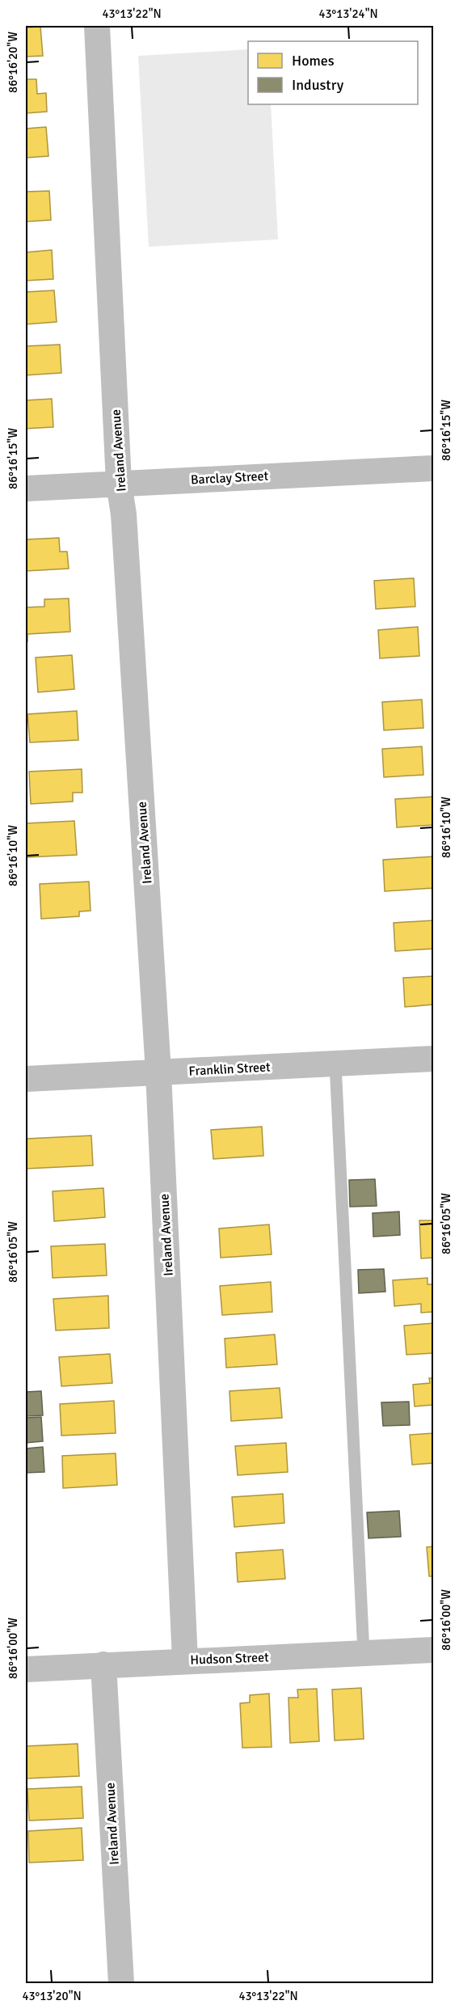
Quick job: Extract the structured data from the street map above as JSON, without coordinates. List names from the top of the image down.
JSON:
{
  "streets": {
    "street": [
      "Ireland Avenue",
      "Barclay Street",
      "Franklin Street",
      "Hudson Street"
    ]
  },
  "crossings": [
    ["Ireland Avenue", "Barclay Street"],
    ["Ireland Avenue", "Franklin Street"],
    ["Ireland Avenue", "Hudson Street"]
  ],
  "legend": ["Homes", "Industry"],
  "coordinates": [
    "43°13'22\"N",
    "43°13'24\"N",
    "86°16'20\"W",
    "86°16'15\"W",
    "86°16'10\"W",
    "86°16'05\"W",
    "86°16'00\"W",
    "43°13'20\"N"
  ]
}
